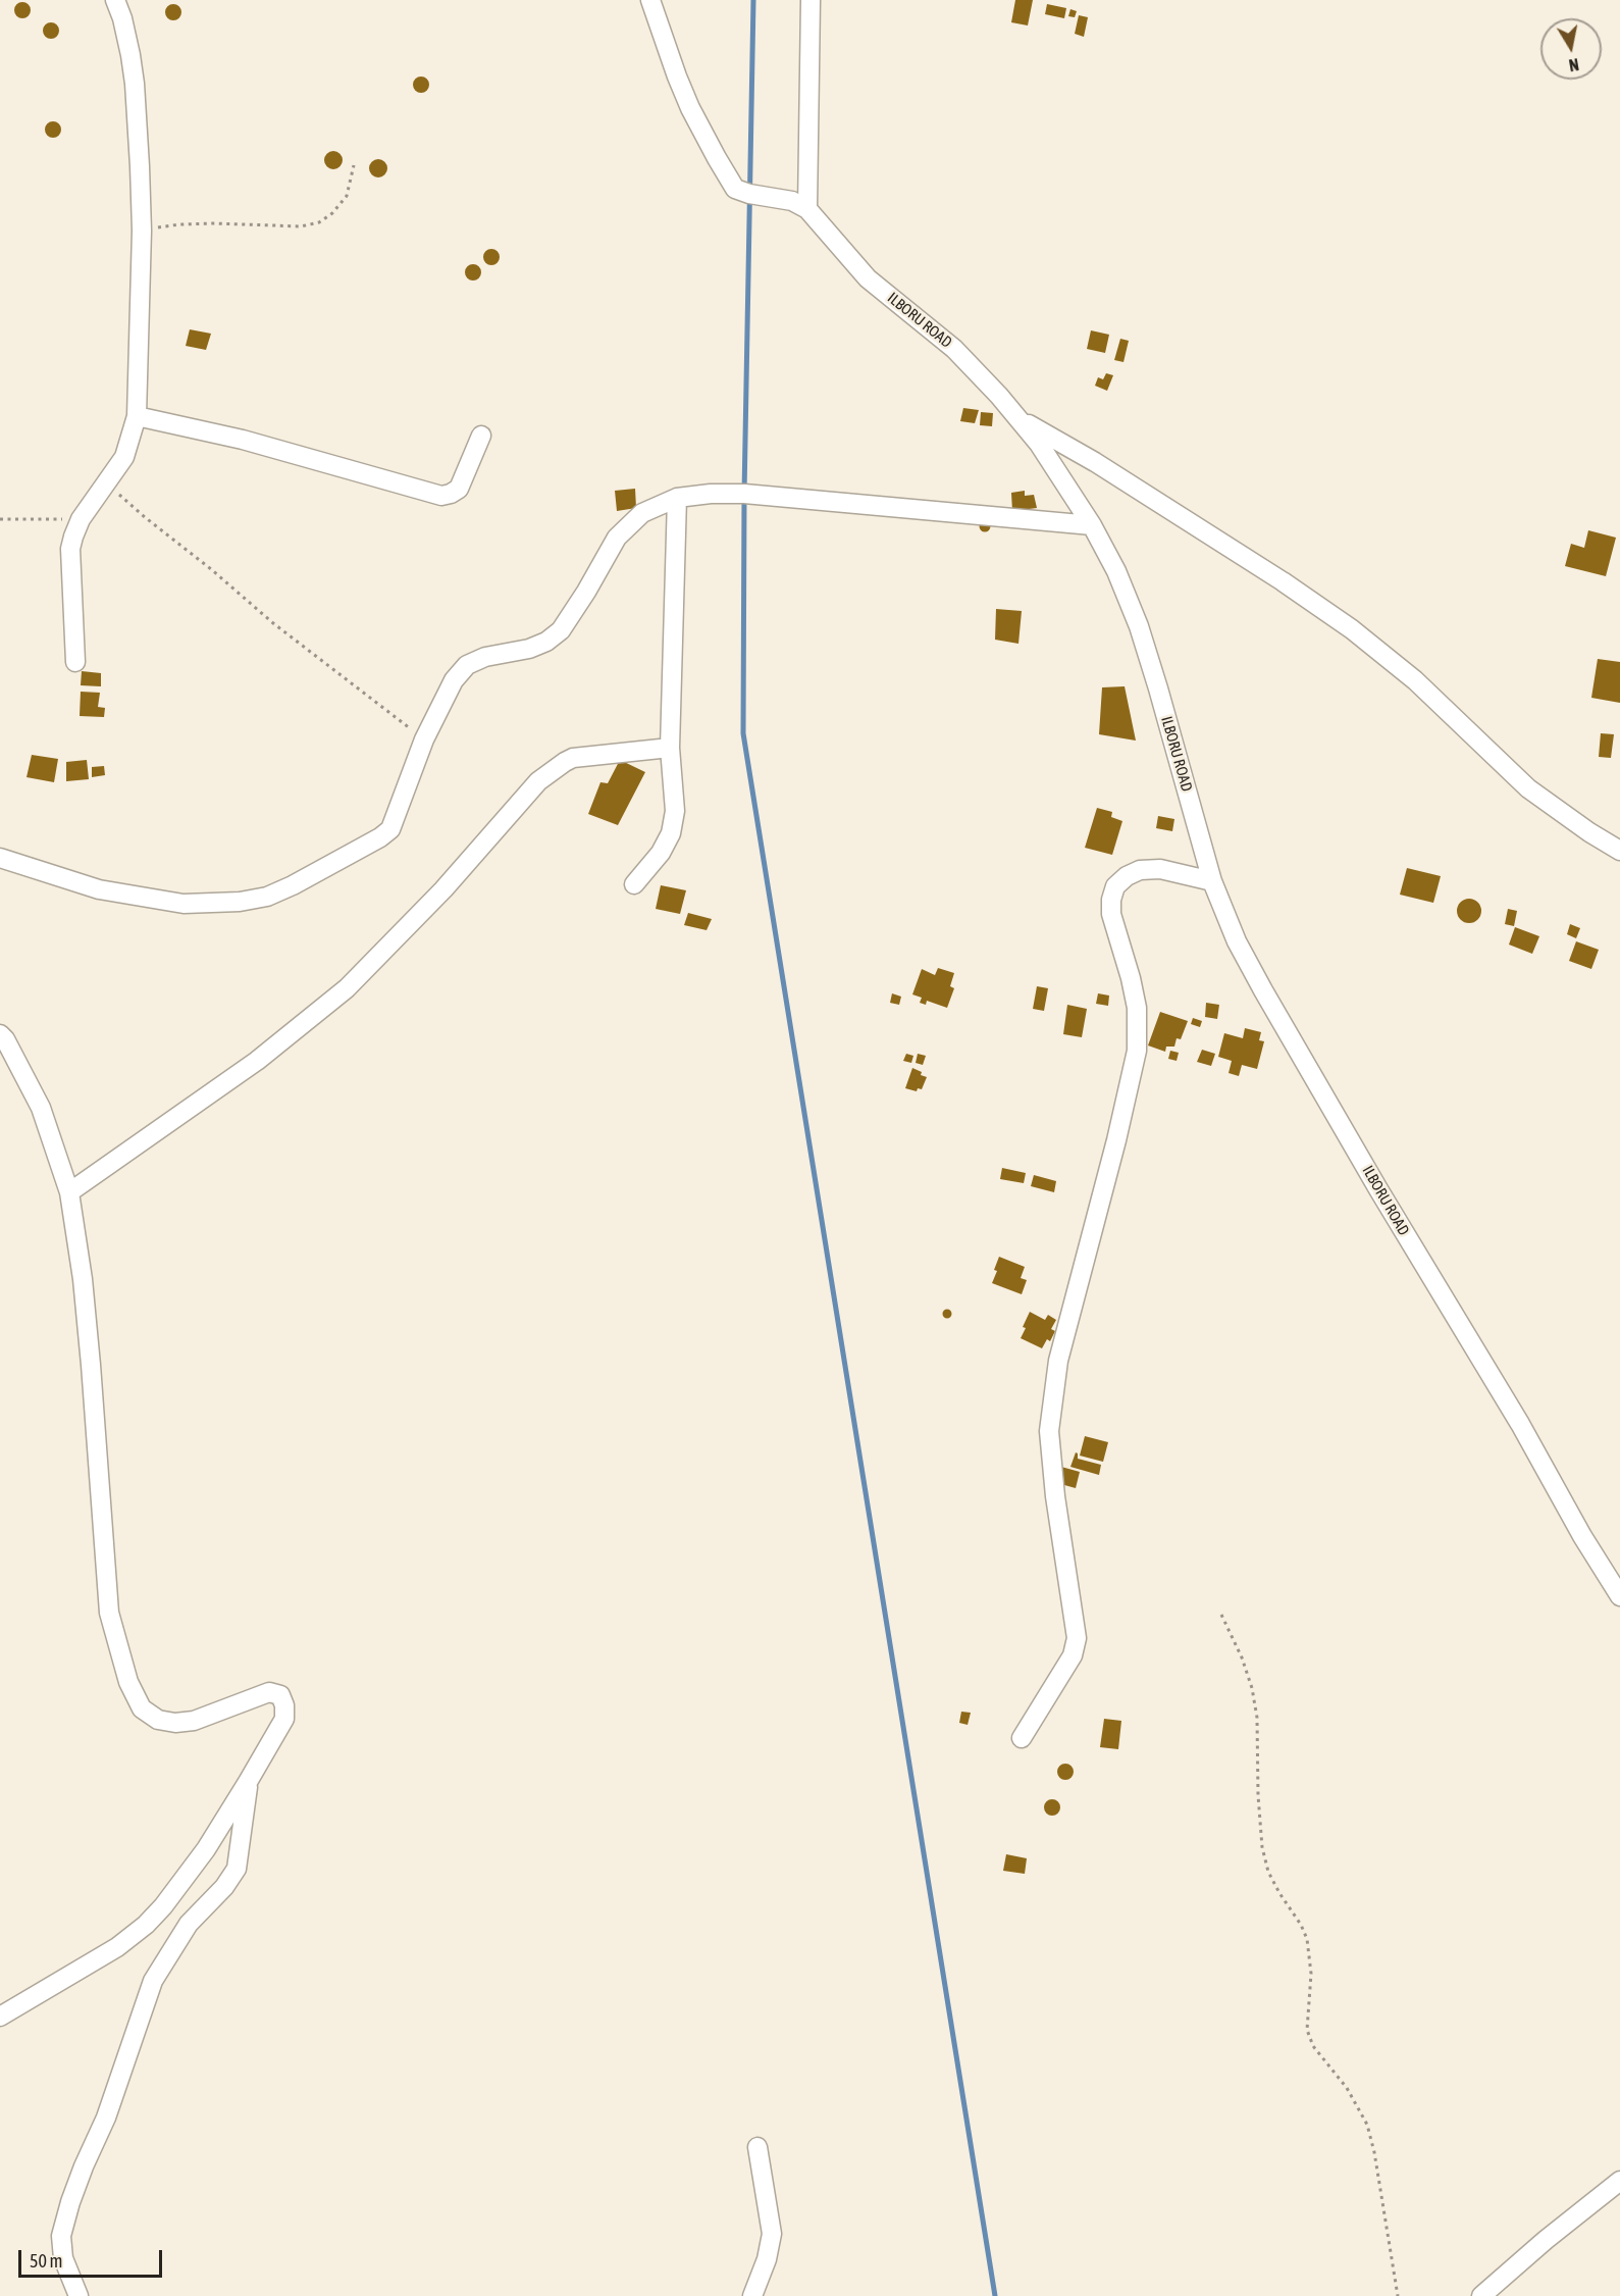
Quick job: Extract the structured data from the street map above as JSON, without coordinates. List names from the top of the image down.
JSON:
{
  "streets": {
    "street": ["ILBORU ROAD"]
  },
  "scale_bar": "50 m",
  "north": "bottom"
}
